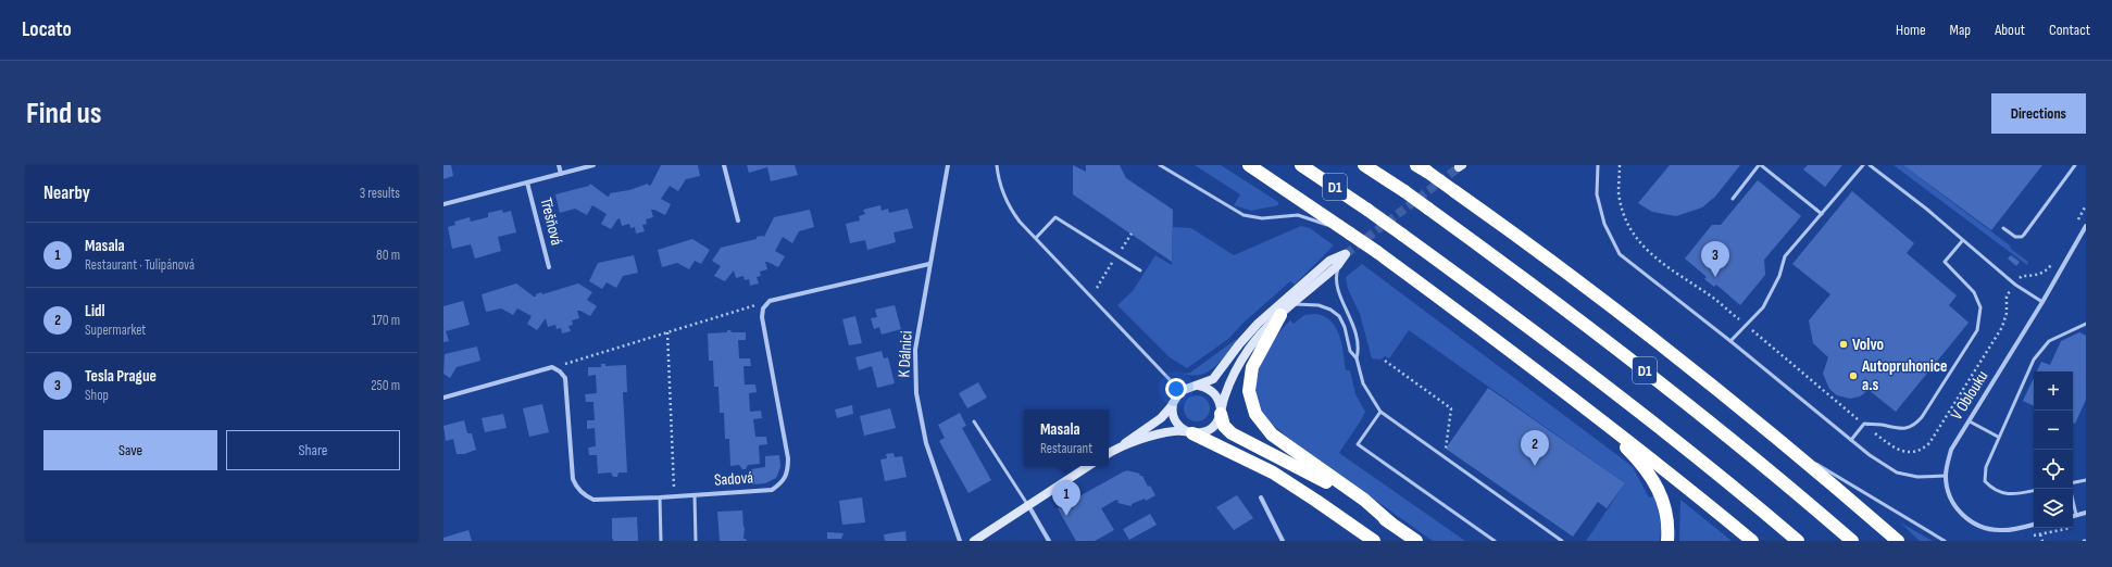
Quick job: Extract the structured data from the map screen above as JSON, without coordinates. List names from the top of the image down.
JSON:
{
  "streets": {
    "highway": ["D1"],
    "street": [
      "Třešňová",
      "K Dálnici",
      "V Oblouku",
      "Sadová"
    ]
  },
  "places": ["Volvo", "Autopruhonice a.s"],
  "page": {
    "header": "Locato",
    "nav": [
      "Home",
      "Map",
      "About",
      "Contact"
    ],
    "buttons": [
      "Directions",
      ["Save", "Share"]
    ],
    "title": "Find us",
    "heading": ["Nearby", "3 results"],
    "list": [
      {
        "mark": "1",
        "name": "Masala",
        "note": "Restaurant · Tulipánová",
        "value": "80 m"
      },
      {
        "mark": "2",
        "name": "Lidl",
        "note": "Supermarket",
        "value": "170 m"
      },
      {
        "mark": "3",
        "name": "Tesla Prague",
        "note": "Shop",
        "value": "250 m"
      }
    ],
    "pins": ["3", "2", "1"],
    "map_buttons": ["+", "−"],
    "popup": ["Masala", "Restaurant"]
  }
}
